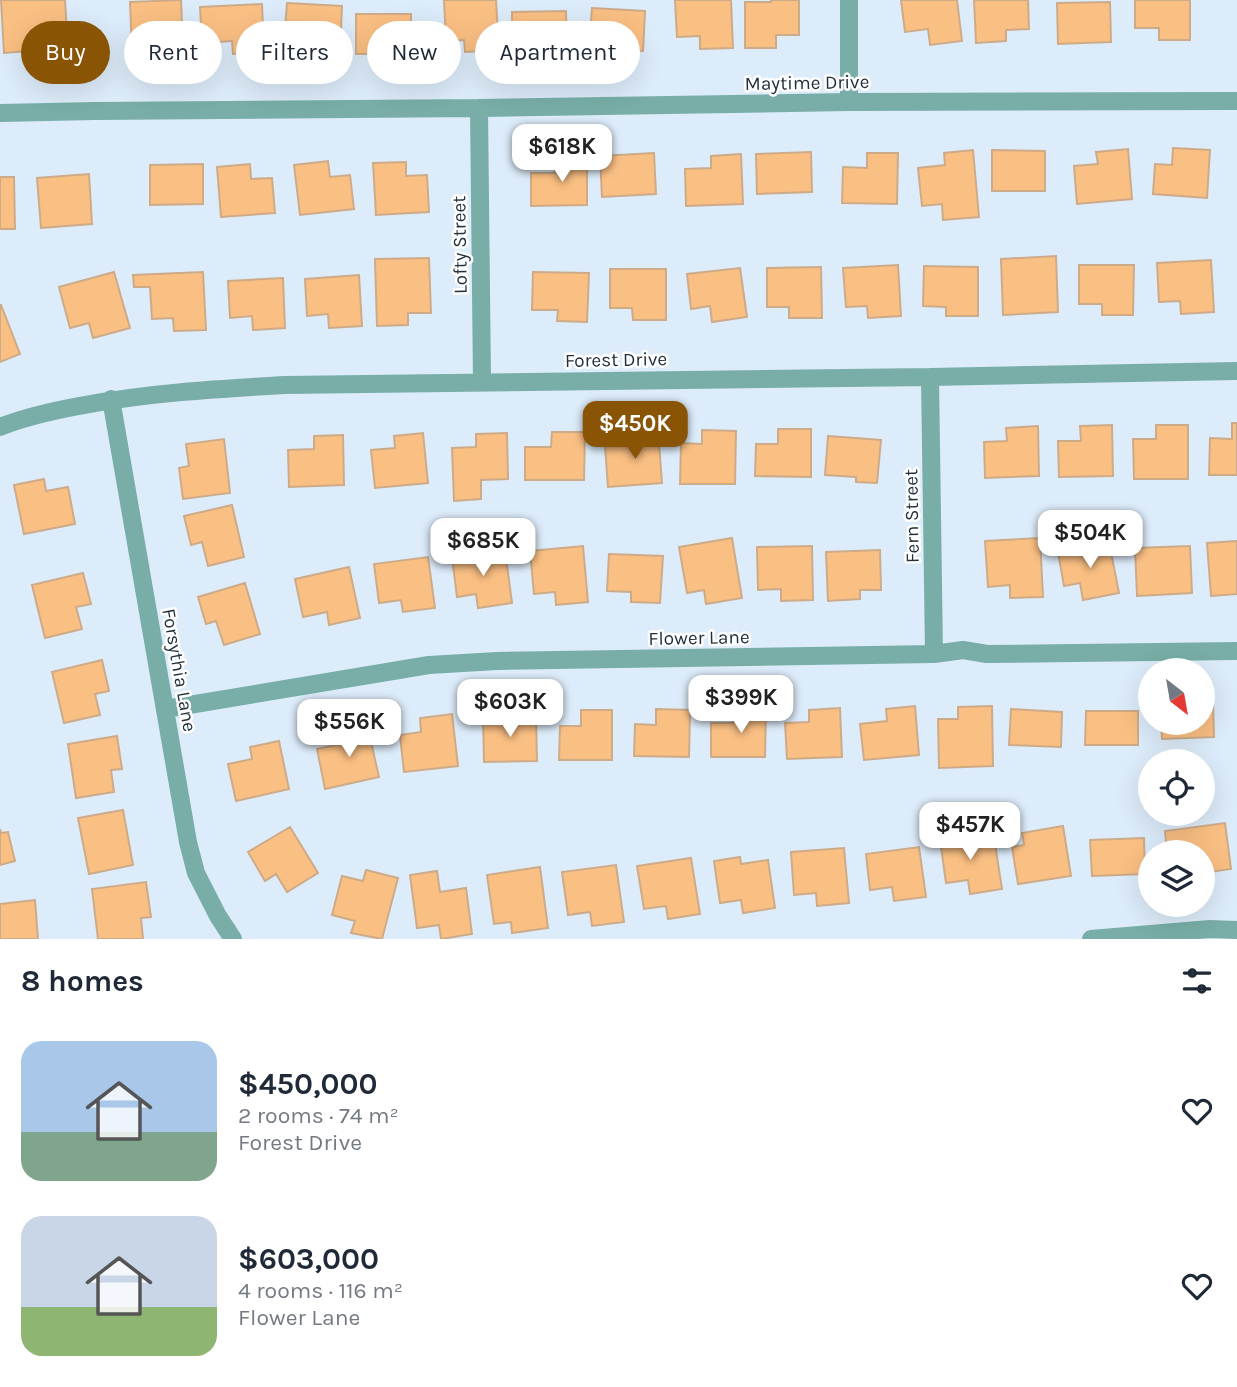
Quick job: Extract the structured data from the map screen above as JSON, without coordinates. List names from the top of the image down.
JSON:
{
  "streets": {
    "street": [
      "Maytime Drive",
      "Lofty Street",
      "Forest Drive",
      "Fern Street",
      "Flower Lane",
      "Forsythia Lane"
    ]
  },
  "crossings": [
    ["Maytime Drive", "Lofty Street"],
    ["Lofty Street", "Forest Drive"],
    ["Forest Drive", "Fern Street"],
    ["Forest Drive", "Forsythia Lane"],
    ["Fern Street", "Flower Lane"],
    ["Flower Lane", "Forsythia Lane"]
  ],
  "north": "bottom right",
  "page": {
    "chip": [
      "Buy",
      "Rent",
      "Filters",
      "New",
      "Apartment"
    ],
    "price": [
      "$618K",
      "$450K",
      "$504K",
      "$685K",
      "$399K",
      "$603K",
      "$556K",
      "$457K"
    ],
    "heading": "8 homes",
    "list": [
      {
        "name": "$450,000",
        "note": "2 rooms · 74 m² · Forest Drive"
      },
      {
        "name": "$603,000",
        "note": "4 rooms · 116 m² · Flower Lane"
      }
    ]
  }
}
